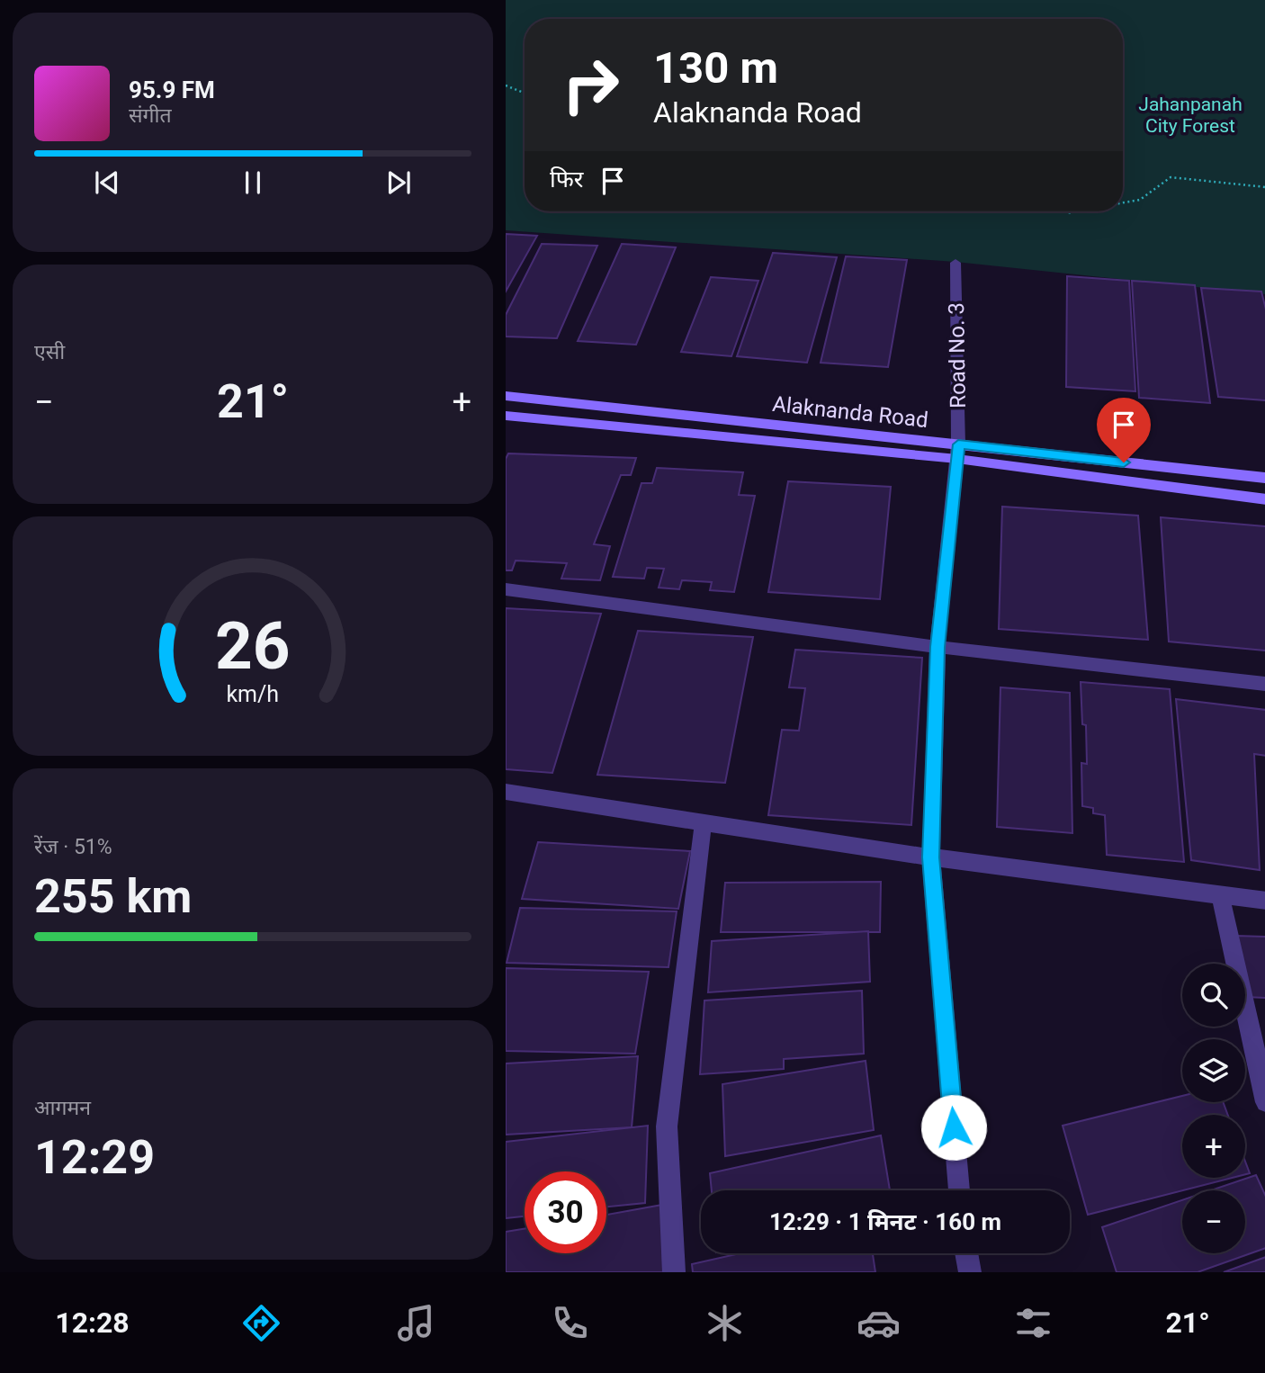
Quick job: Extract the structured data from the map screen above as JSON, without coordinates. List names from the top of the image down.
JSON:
{
  "streets": {
    "street": ["Road No. 3", "Alaknanda Road"]
  },
  "crossings": [
    ["Road No. 3", "Alaknanda Road"]
  ],
  "parks": ["Jahanpanah City Forest"],
  "page": {
    "turn": ["130 m", "Alaknanda Road"],
    "song": ["95.9 FM", "संगीत"],
    "then": "फिर",
    "tile": [
      "एसी",
      ["रेंज · 51%", "255 km"],
      ["आगमन", "12:29"]
    ],
    "heat": ["−", "21°", "+"],
    "map_buttons": ["+", "−"],
    "limit": "30",
    "trip": "12:29 · 1 मिनट · 160 m",
    "tabs": ["12:28", "21°"],
    "gauge": ["26", "km/h"]
  }
}
